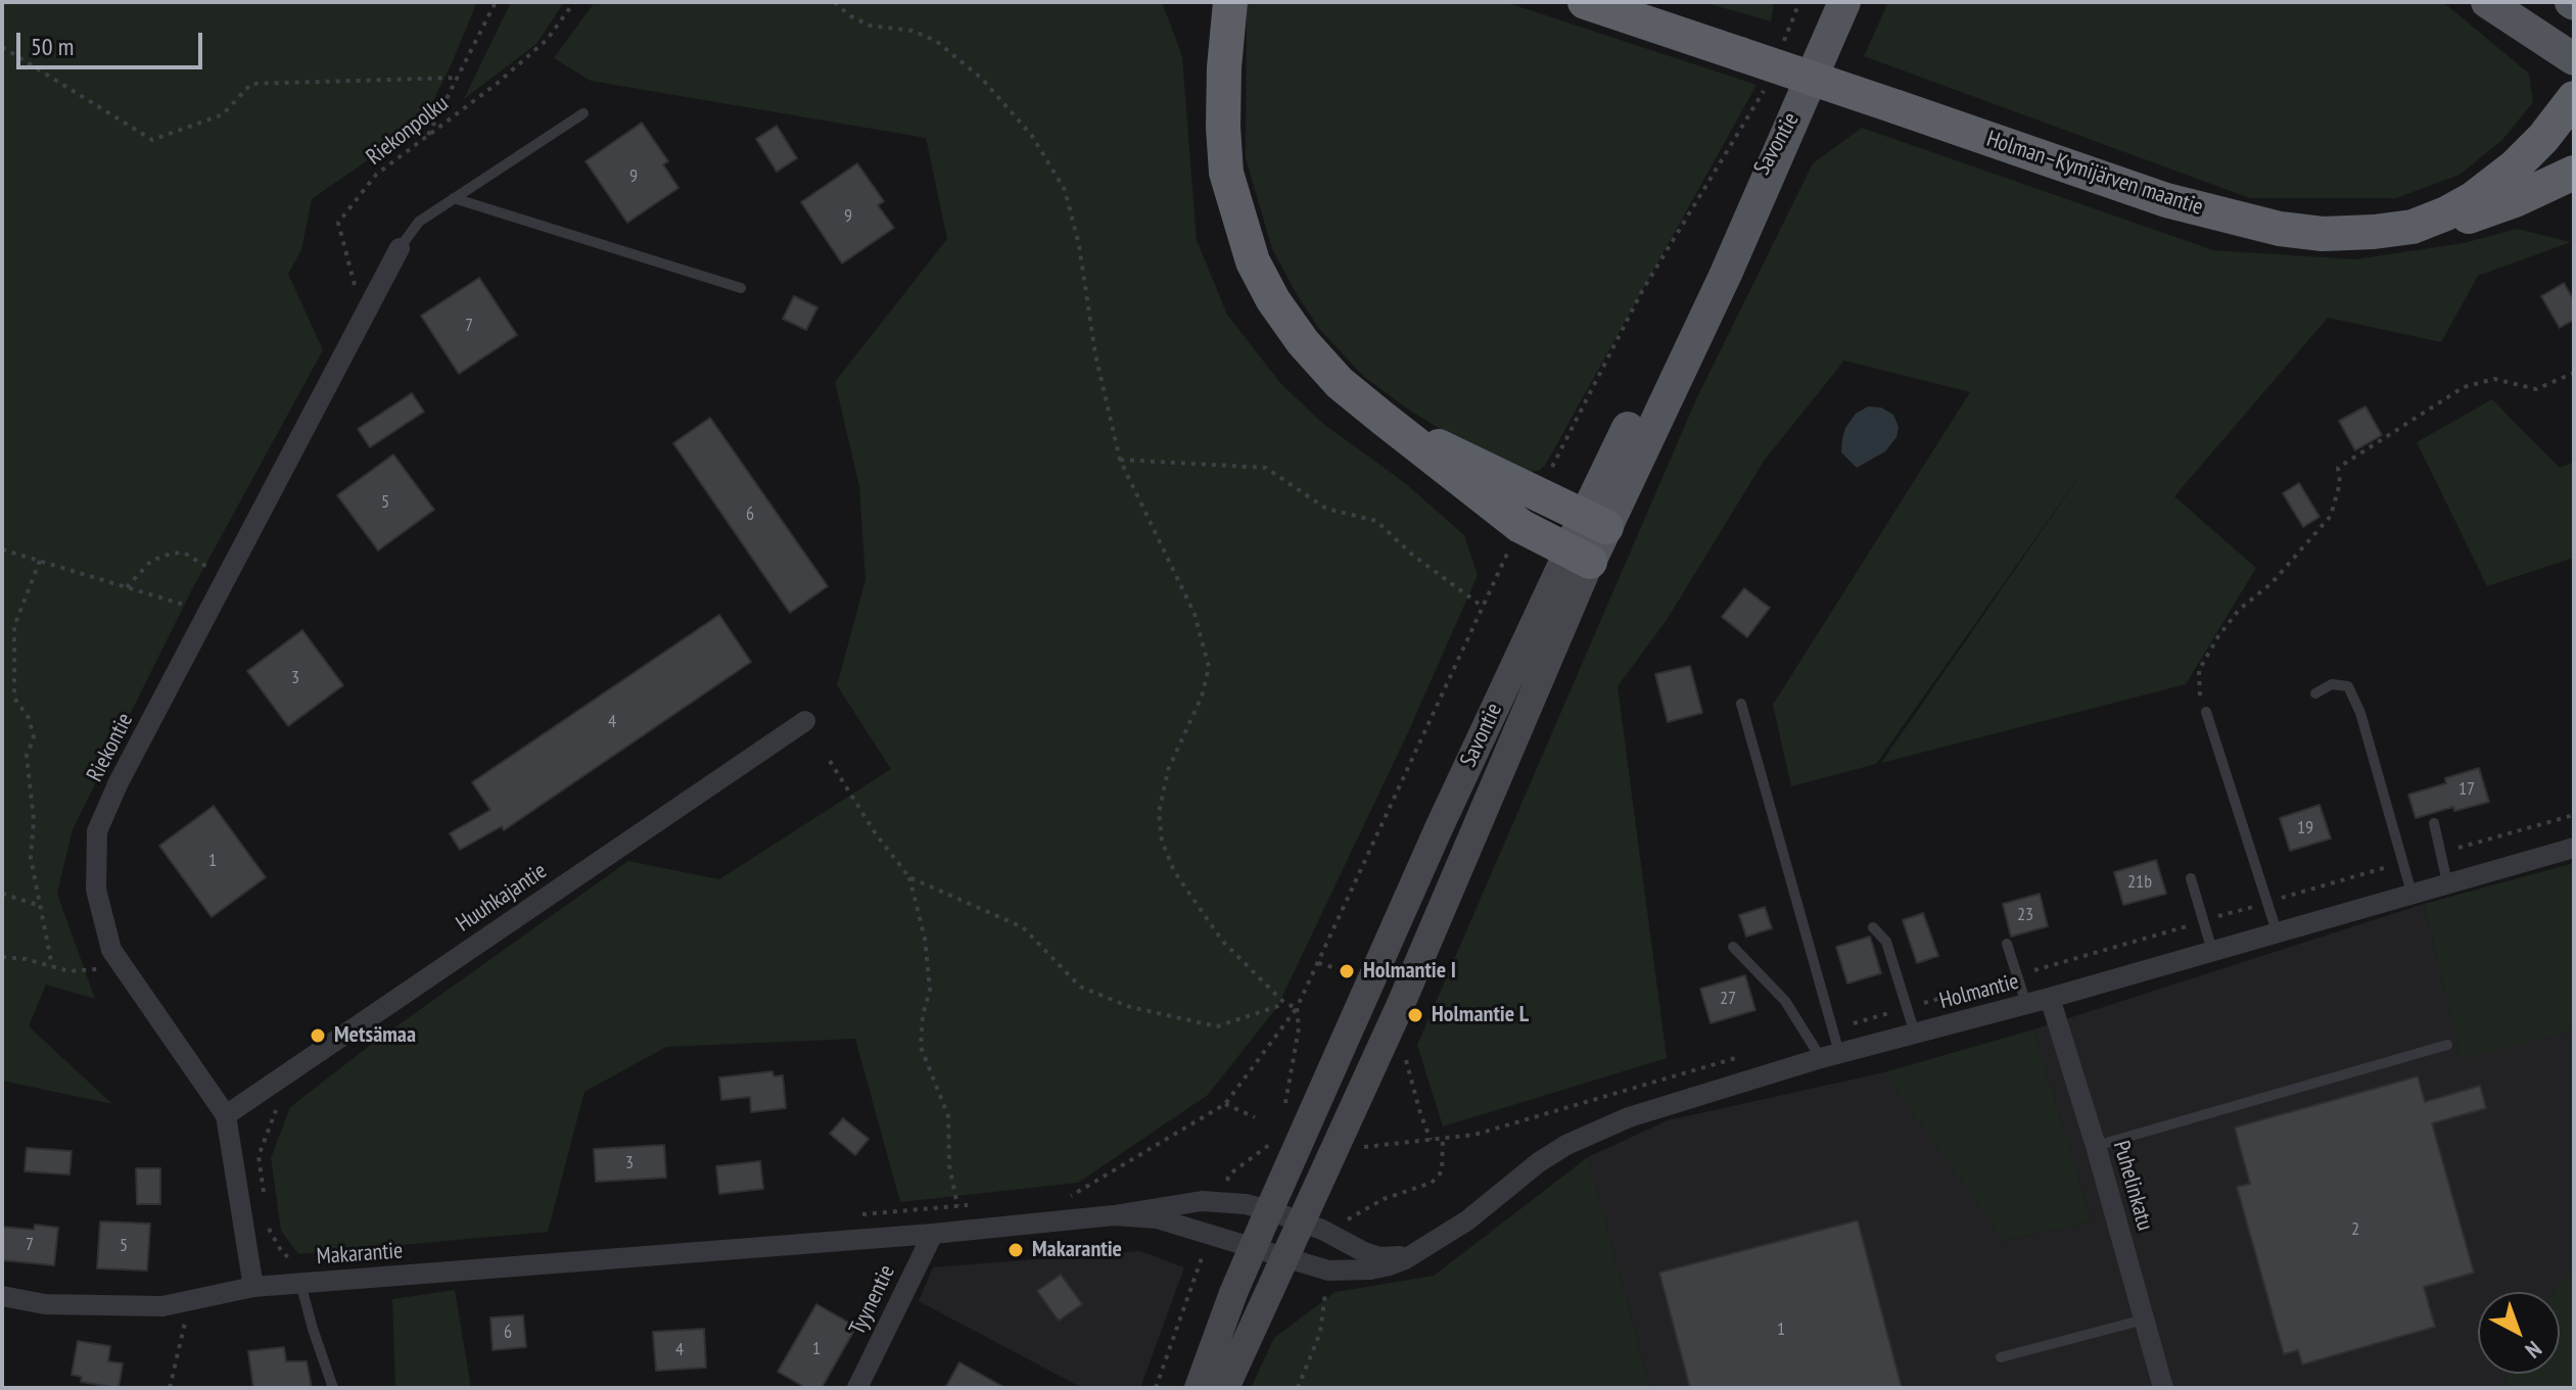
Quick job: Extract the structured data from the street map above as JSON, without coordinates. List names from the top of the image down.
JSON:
{
  "streets": {
    "highway": ["Holman–Kymijärven maantie"],
    "main road": ["Savontie"],
    "street": [
      "Riekontie",
      "Huuhkajantie",
      "Holmantie",
      "Puhelinkatu",
      "Makarantie",
      "Tyynentie"
    ],
    "path": ["Riekonpolku"]
  },
  "crossings": [
    ["Riekonpolku", "Riekontie"],
    ["Savontie", "Holmantie"],
    ["Savontie", "Makarantie"],
    ["Riekontie", "Huuhkajantie"],
    ["Riekontie", "Makarantie"],
    ["Holmantie", "Puhelinkatu"],
    ["Holmantie", "Makarantie"],
    ["Makarantie", "Tyynentie"]
  ],
  "places": [
    "Holmantie I",
    "Holmantie L",
    "Metsämaa",
    "Makarantie"
  ],
  "house_numbers": [
    "9",
    "9",
    "7",
    "5",
    "6",
    "3",
    "4",
    "17",
    "19",
    "1",
    "21b",
    "23",
    "27",
    "3",
    "2",
    "7",
    "5",
    "1",
    "6",
    "1",
    "4"
  ],
  "scale_bar": "50 m",
  "north": "bottom right"
}
